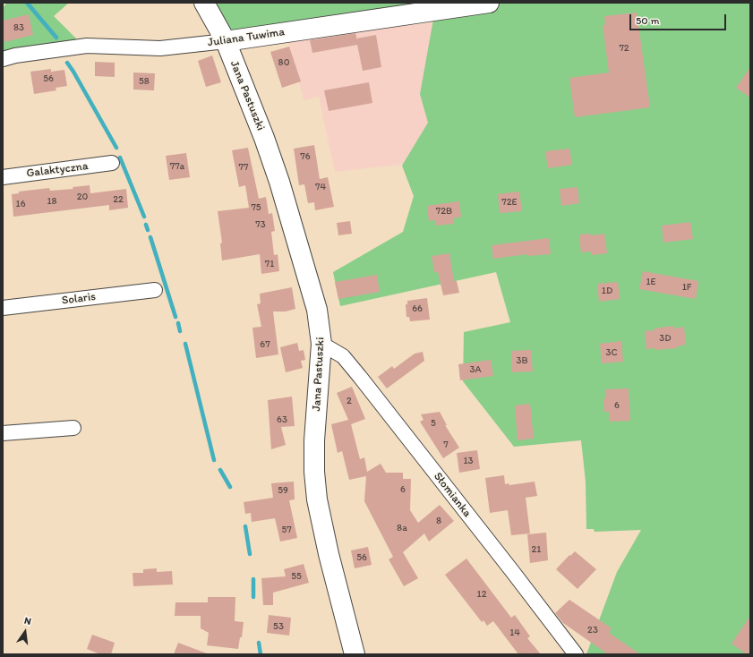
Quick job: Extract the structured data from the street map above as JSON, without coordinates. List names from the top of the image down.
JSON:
{
  "streets": {
    "street": [
      "Juliana Tuwima",
      "Jana Pastuszki",
      "Galaktyczna",
      "Solaris",
      "Słomianka"
    ]
  },
  "crossings": [
    ["Juliana Tuwima", "Jana Pastuszki"],
    ["Jana Pastuszki", "Słomianka"]
  ],
  "house_numbers": [
    "83",
    "72",
    "80",
    "56",
    "58",
    "76",
    "77a",
    "77",
    "74",
    "20",
    "22",
    "18",
    "72E",
    "16",
    "75",
    "72B",
    "73",
    "71",
    "1E",
    "1F",
    "1D",
    "66",
    "3D",
    "67",
    "3C",
    "3B",
    "3A",
    "2",
    "6",
    "63",
    "5",
    "7",
    "13",
    "6",
    "59",
    "8",
    "8a",
    "57",
    "21",
    "56",
    "55",
    "12",
    "53",
    "23",
    "14"
  ],
  "scale_bar": "50 m",
  "north": "top"
}
